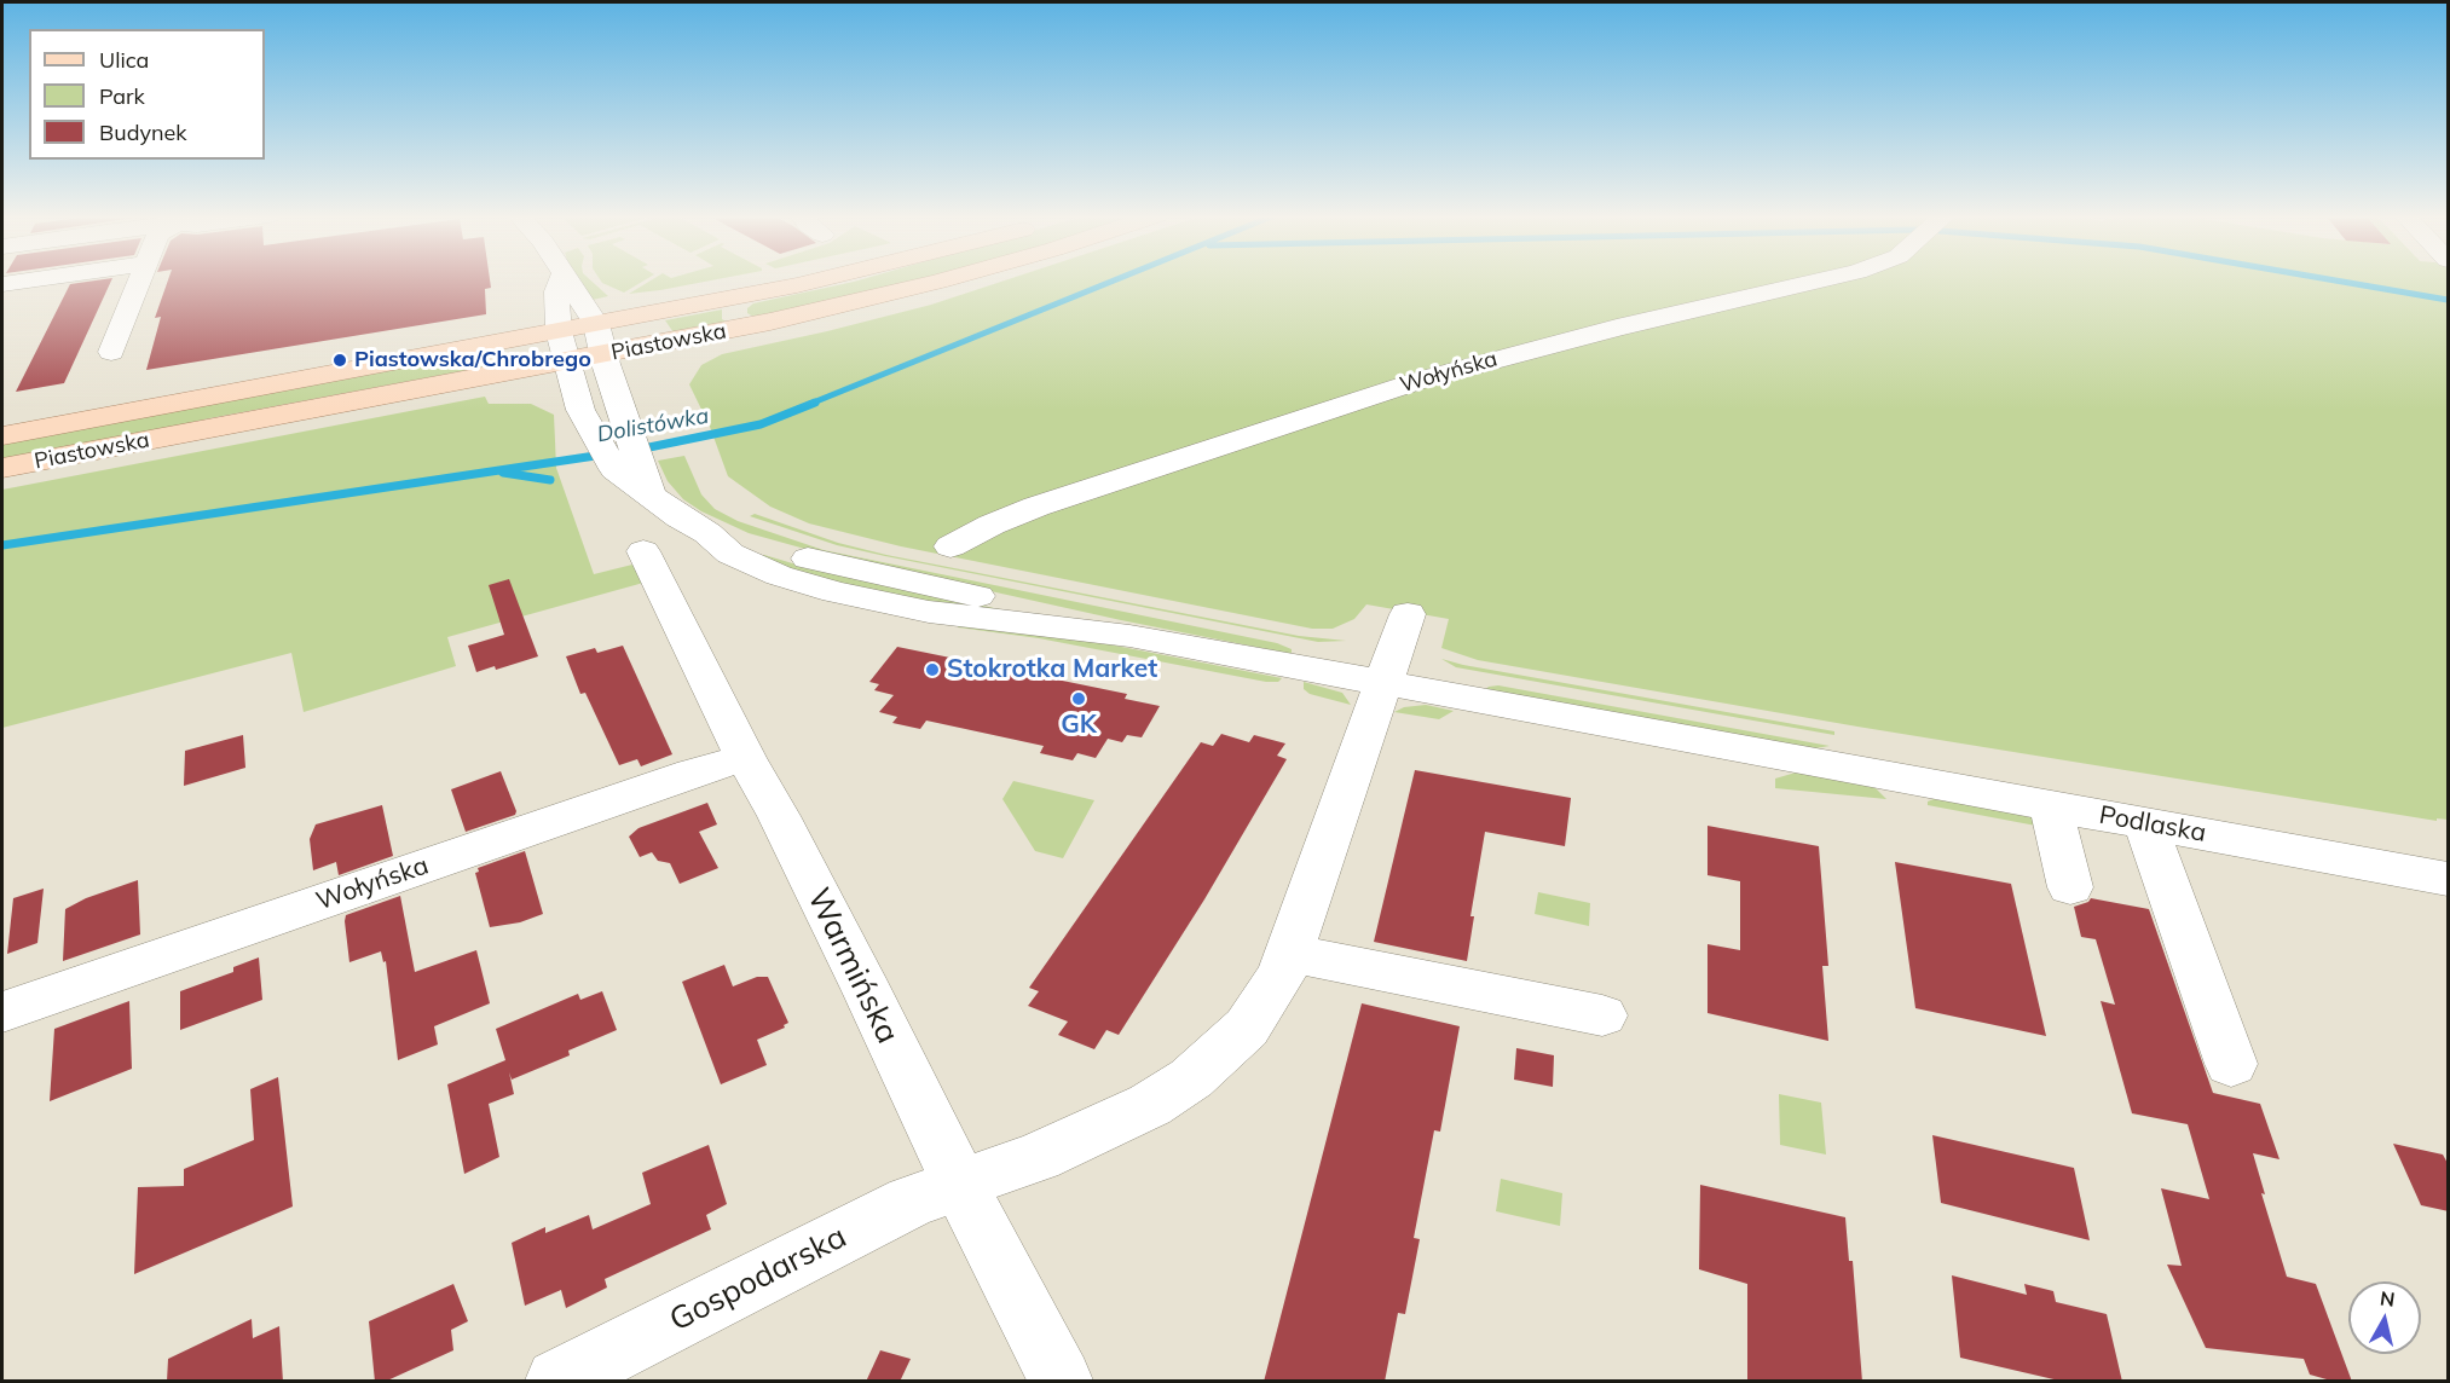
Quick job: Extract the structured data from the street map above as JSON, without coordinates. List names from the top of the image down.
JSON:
{
  "streets": {
    "main road": ["Piastowska"],
    "street": [
      "Wołyńska",
      "Podlaska",
      "Warmińska",
      "Gospodarska"
    ]
  },
  "crossings": [
    ["Wołyńska", "Warmińska"],
    ["Podlaska", "Gospodarska"],
    ["Warmińska", "Gospodarska"]
  ],
  "water": ["Dolistówka"],
  "places": ["Piastowska/Chrobrego", "Stokrotka Market", "GK"],
  "legend": ["Ulica", "Park", "Budynek"],
  "north": "top"
}
